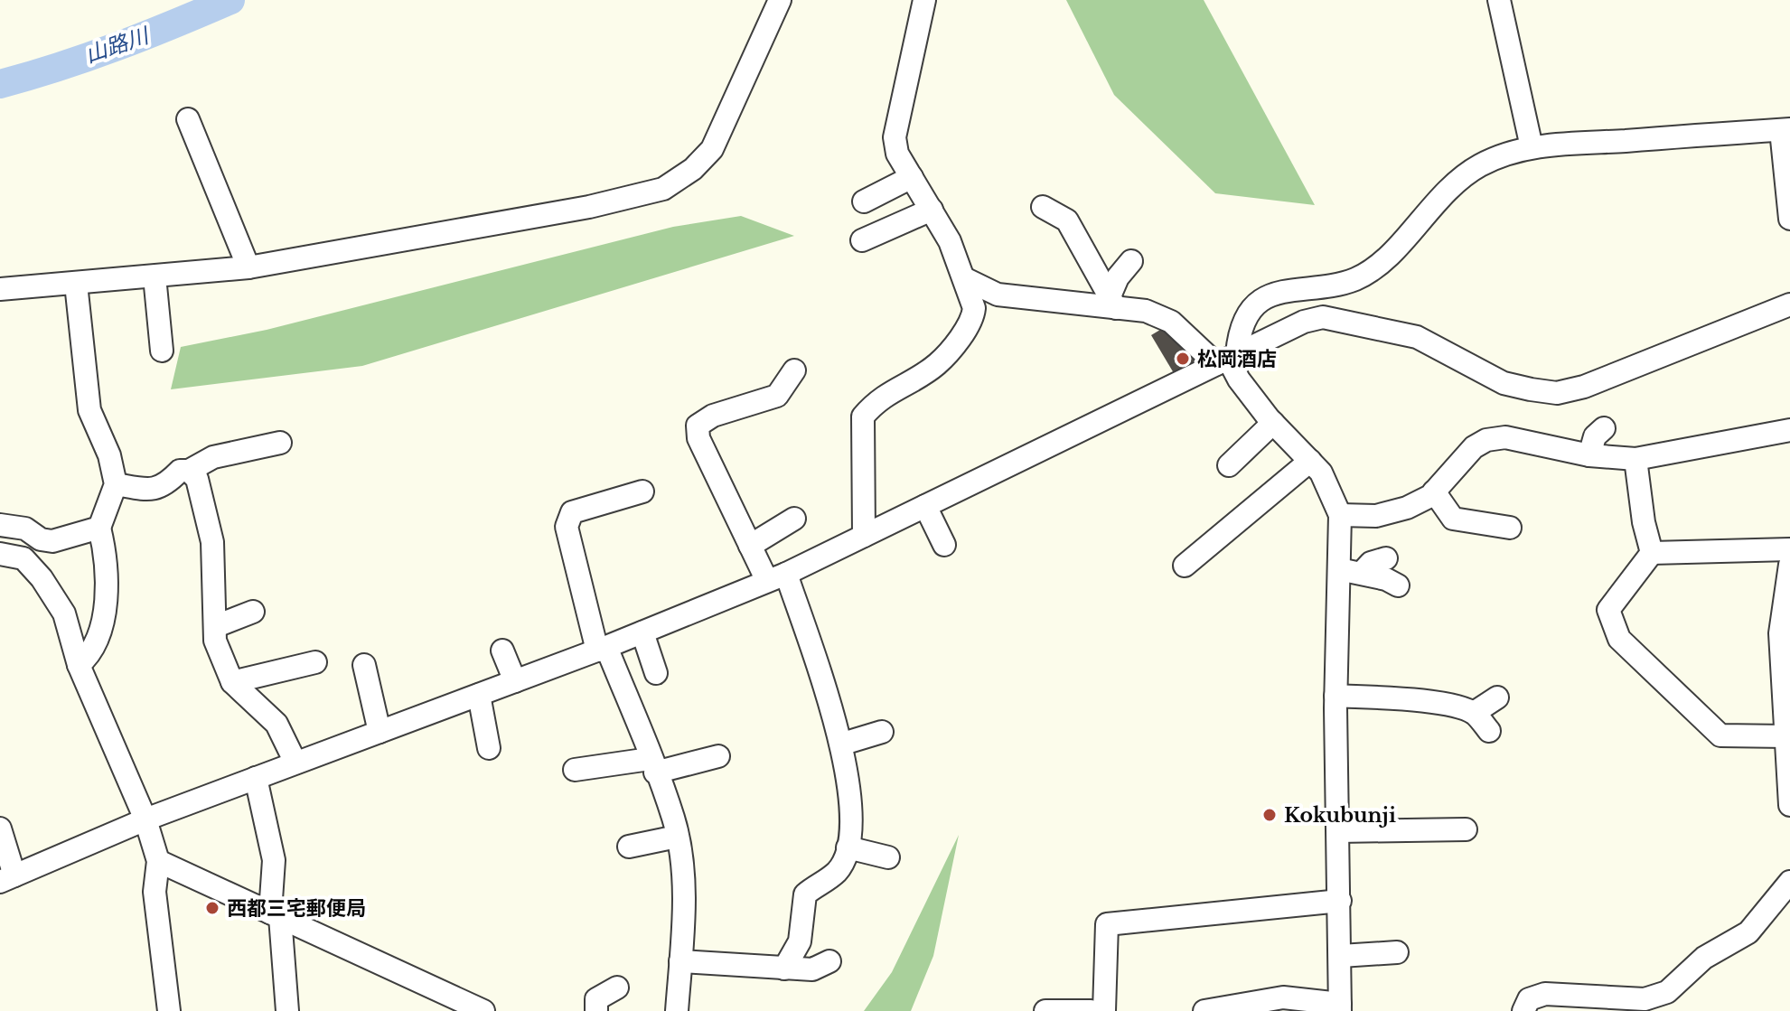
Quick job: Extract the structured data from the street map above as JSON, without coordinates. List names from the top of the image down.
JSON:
{
  "water": ["山路川"],
  "places": ["松岡酒店", "Kokubunji", "西都三宅郵便局"]
}
